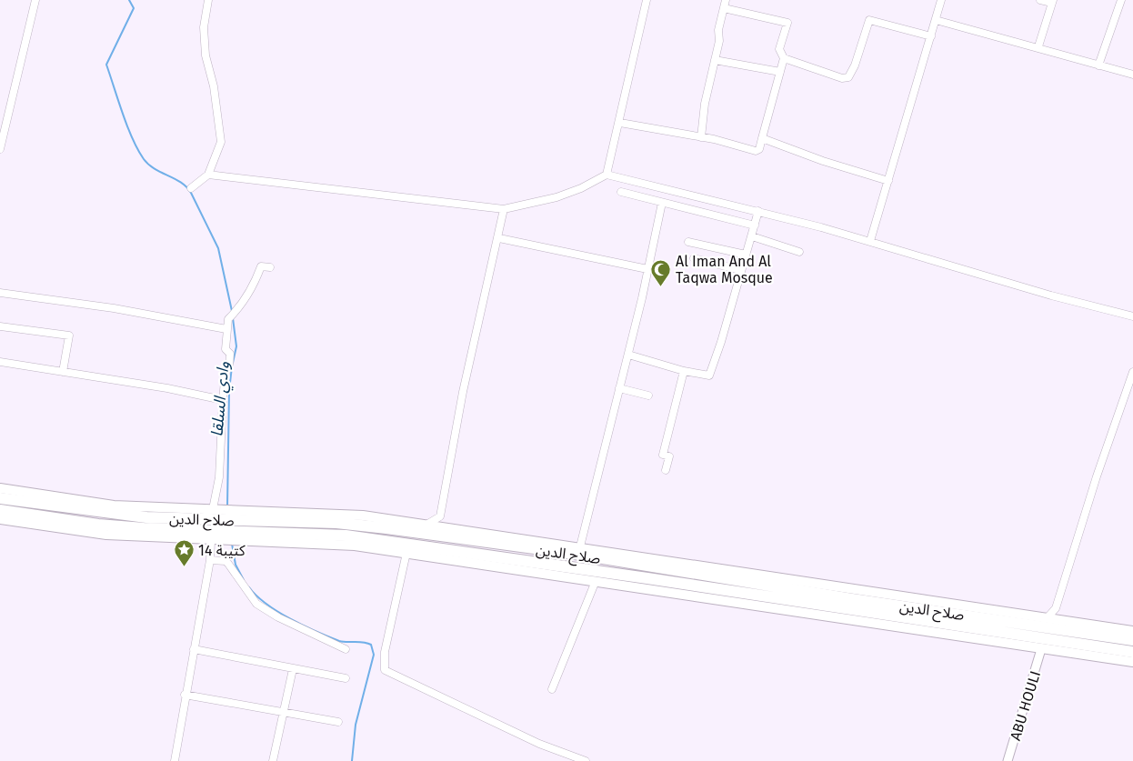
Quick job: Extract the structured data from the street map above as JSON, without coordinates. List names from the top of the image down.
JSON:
{
  "streets": {
    "highway": ["صلاح الدين"],
    "street": ["ABU HOULI"]
  },
  "water": ["وادي السلقا"],
  "places": {
    "mosque": ["Al Iman And Al Taqwa Mosque"],
    "place": ["كتيبة 14"]
  }
}
